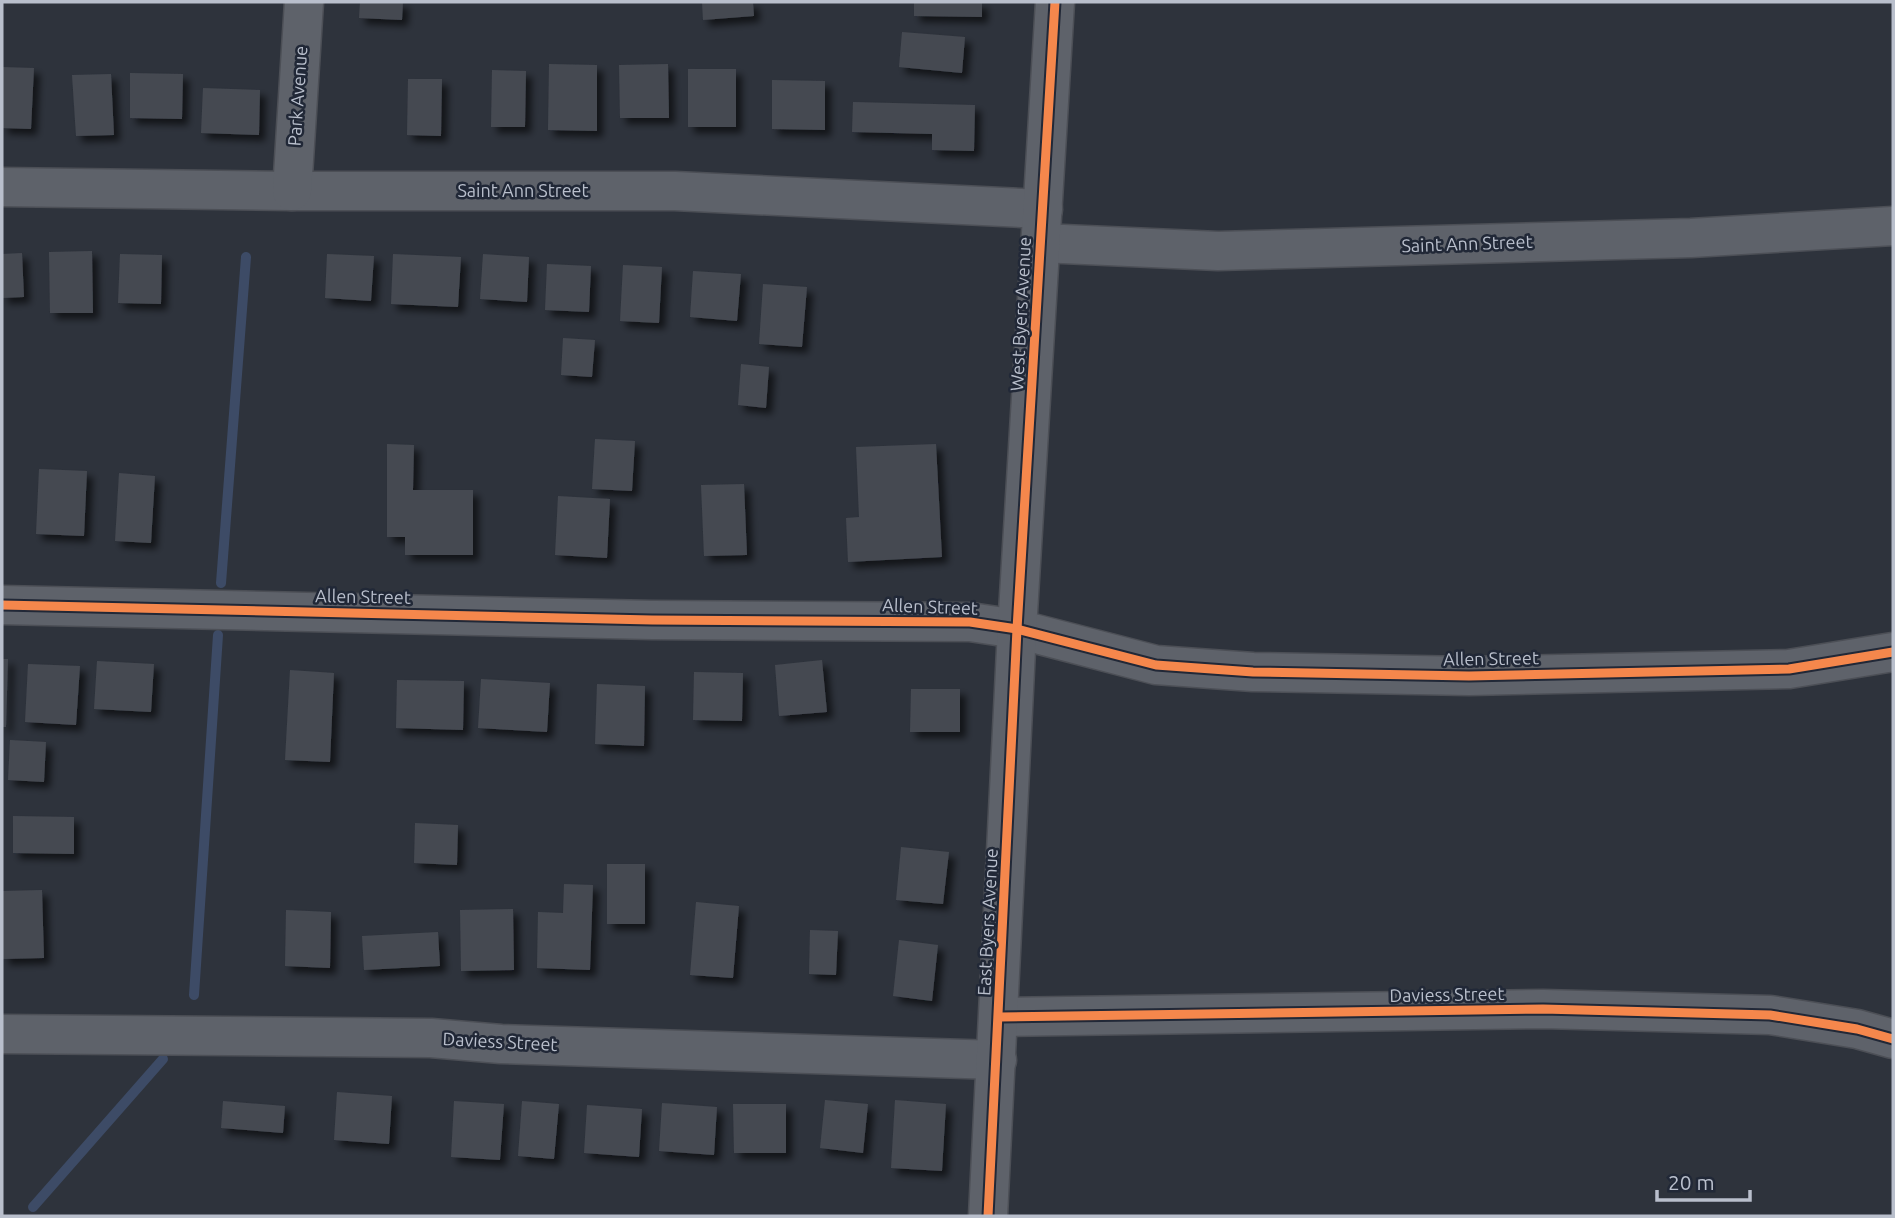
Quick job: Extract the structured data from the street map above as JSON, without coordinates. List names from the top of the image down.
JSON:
{
  "streets": {
    "street": [
      "Park Avenue",
      "Saint Ann Street",
      "West Byers Avenue",
      "Allen Street",
      "East Byers Avenue",
      "Daviess Street"
    ]
  },
  "crossings": [
    ["Park Avenue", "Saint Ann Street"],
    ["Saint Ann Street", "West Byers Avenue"],
    ["West Byers Avenue", "Allen Street"],
    ["West Byers Avenue", "East Byers Avenue"],
    ["Allen Street", "East Byers Avenue"],
    ["East Byers Avenue", "Daviess Street"]
  ],
  "scale_bar": "20 m"
}
